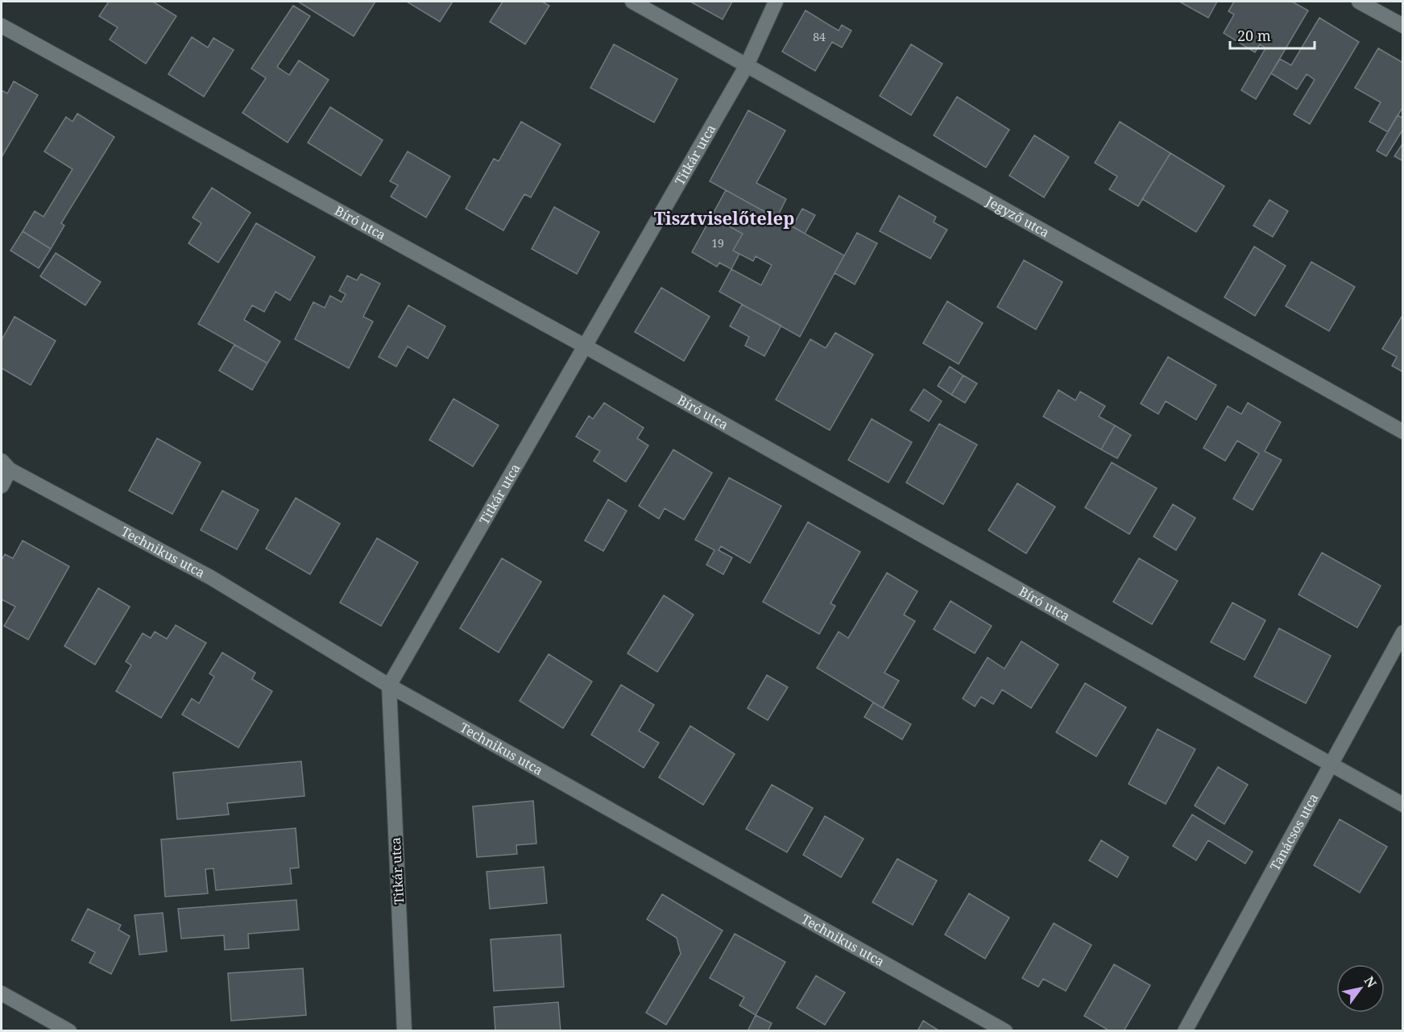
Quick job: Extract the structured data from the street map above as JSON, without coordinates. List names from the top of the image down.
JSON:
{
  "streets": {
    "street": [
      "Titkár utca",
      "Jegyző utca",
      "Bíró utca",
      "Technikus utca",
      "Tanácsos utca"
    ]
  },
  "crossings": [
    ["Titkár utca", "Jegyző utca"],
    ["Titkár utca", "Bíró utca"],
    ["Titkár utca", "Technikus utca"],
    ["Bíró utca", "Tanácsos utca"]
  ],
  "districts": ["Tisztviselőtelep"],
  "house_numbers": ["84", "19"],
  "scale_bar": "20 m",
  "north": "top right"
}
